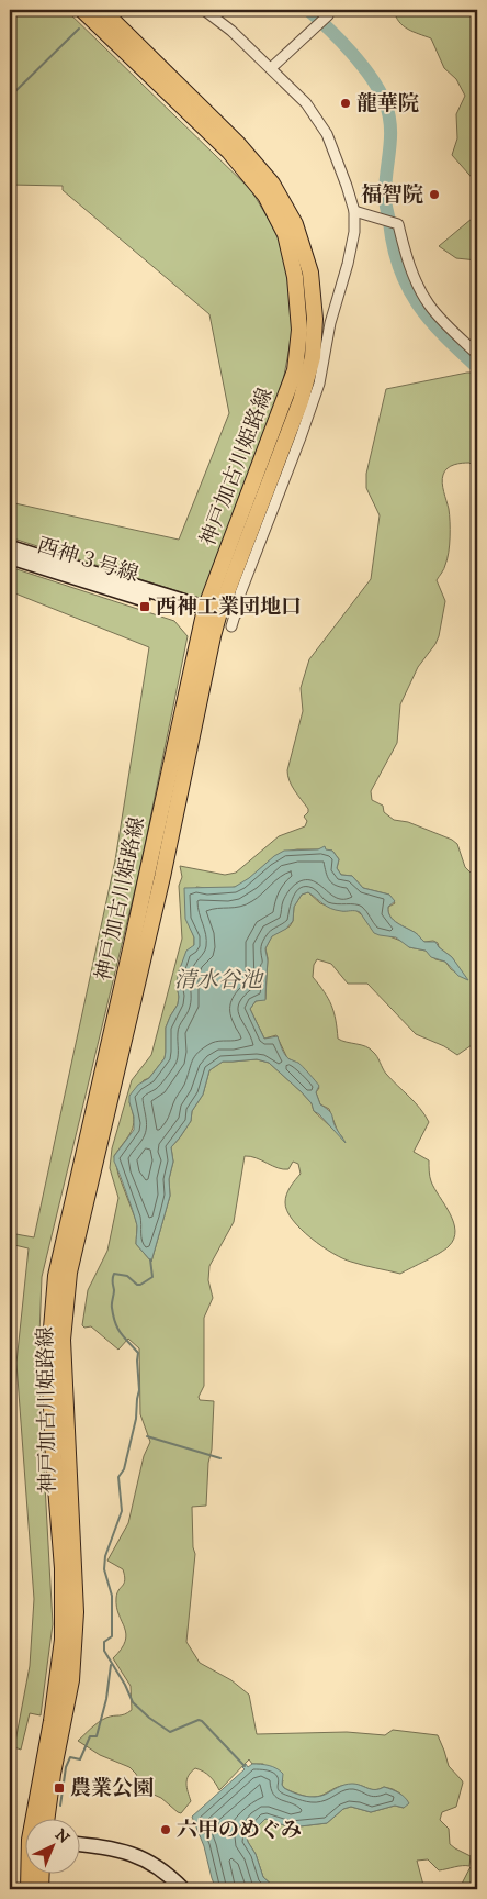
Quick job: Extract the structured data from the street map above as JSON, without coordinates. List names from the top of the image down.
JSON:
{
  "streets": {
    "main road": ["神戸加古川姫路線"],
    "street": ["西神３号線"]
  },
  "crossings": [
    ["神戸加古川姫路線", "西神３号線"]
  ],
  "water": ["清水谷池"],
  "places": {
    "other": ["龍華院", "福智院", "六甲のめぐみ"],
    "transit": ["西神工業団地口", "農業公園"]
  },
  "north": "top right"
}
